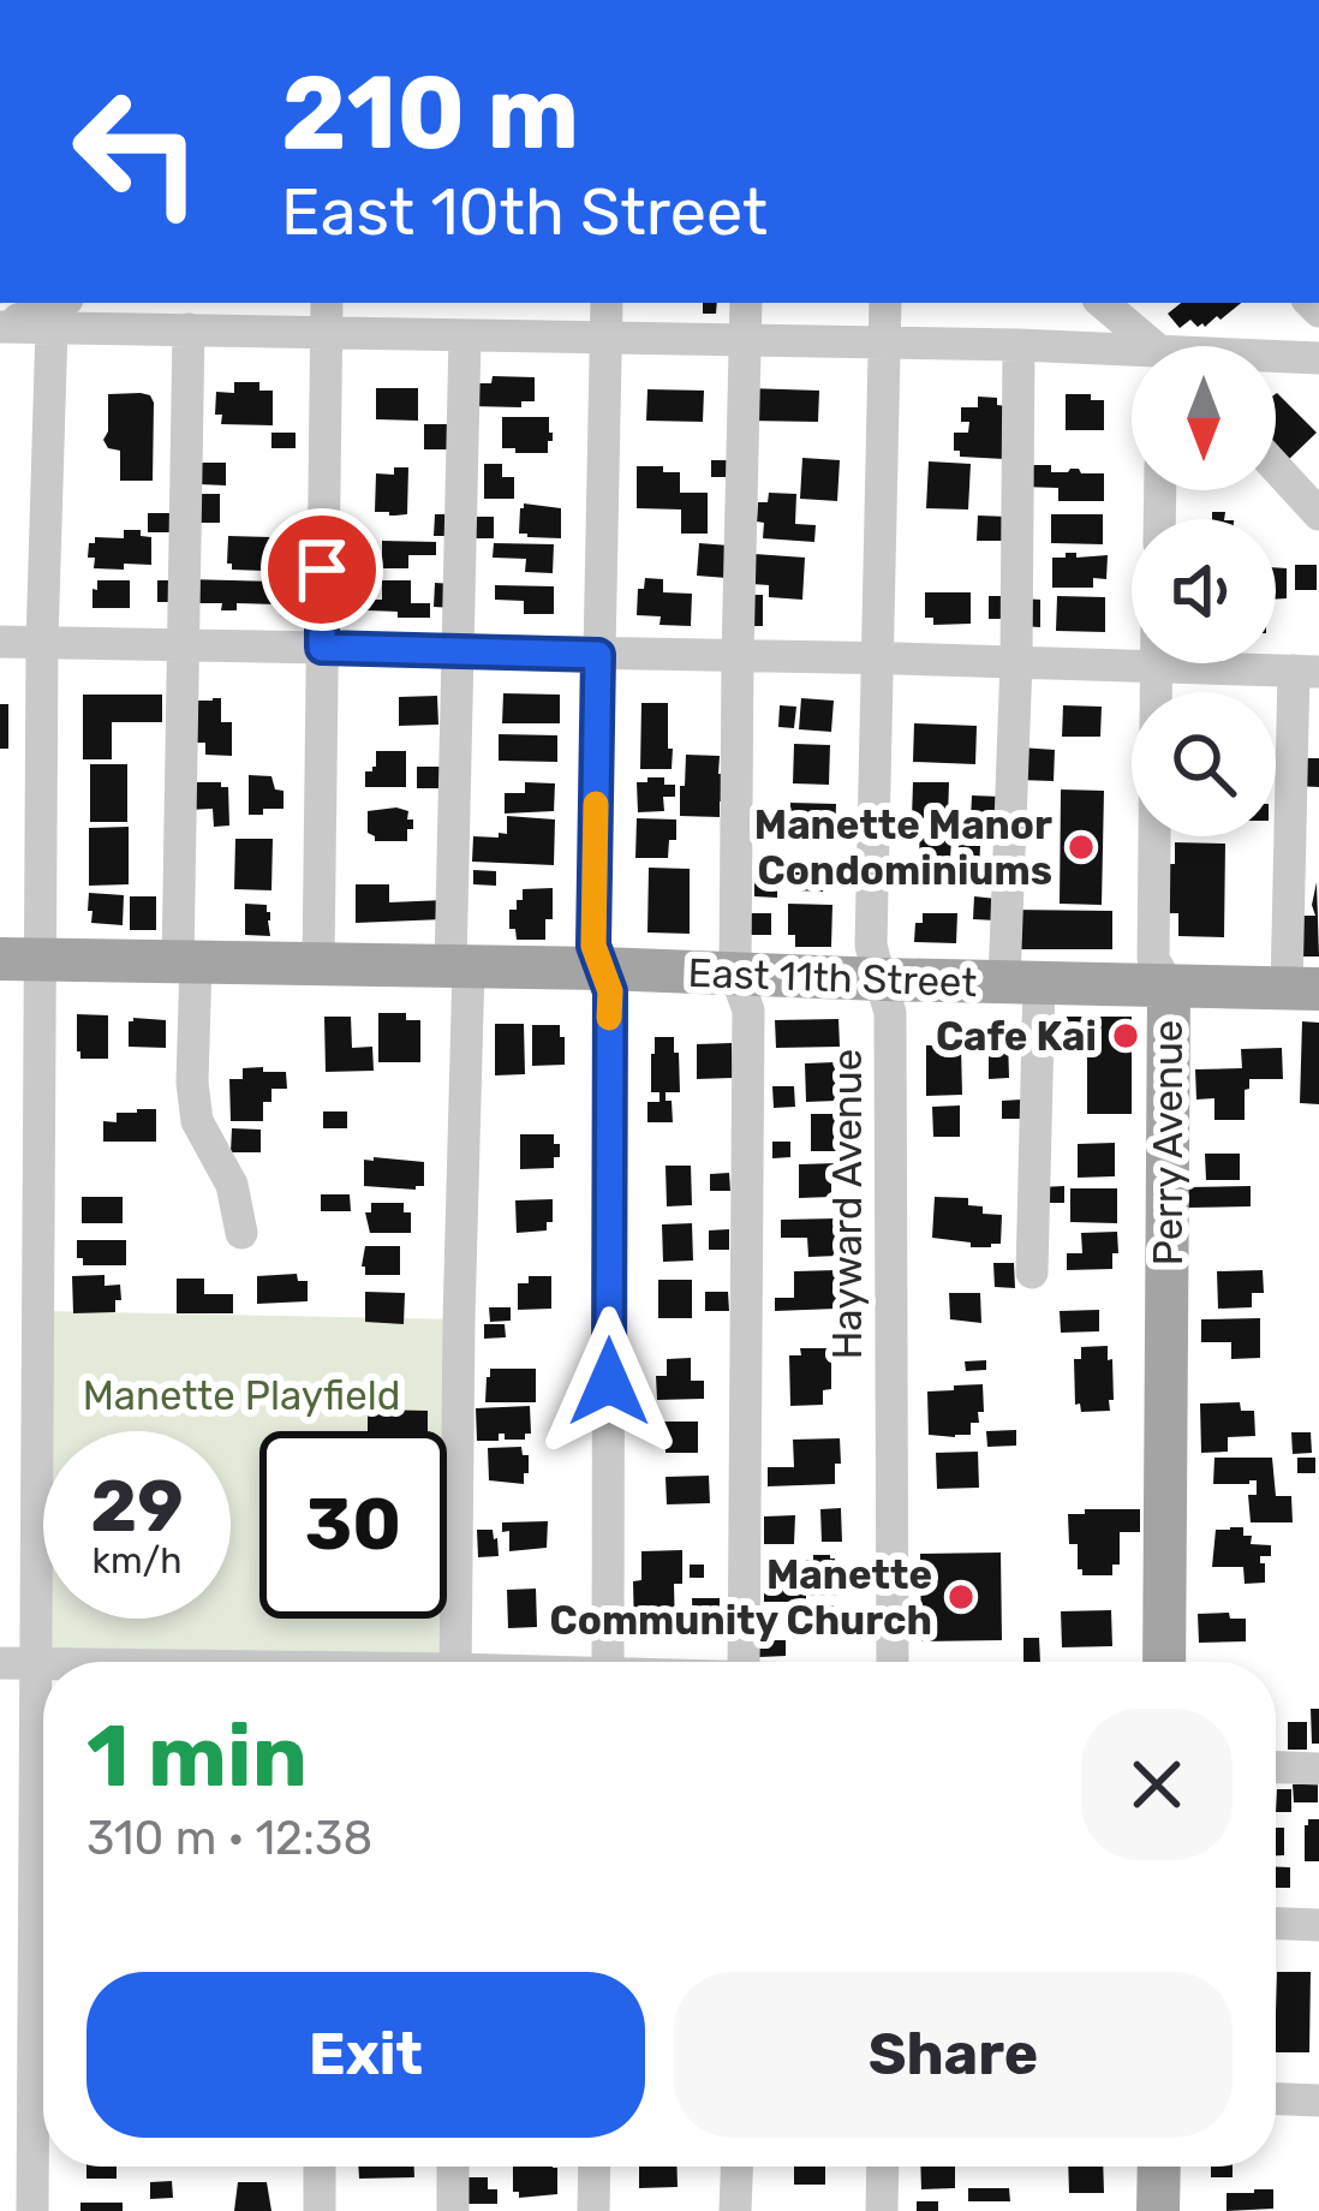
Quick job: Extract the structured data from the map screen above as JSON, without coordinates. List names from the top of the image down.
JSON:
{
  "streets": {
    "main road": ["East 11th Street", "Perry Avenue"],
    "street": ["Hayward Avenue"]
  },
  "crossings": [
    ["East 11th Street", "Perry Avenue"],
    ["East 11th Street", "Hayward Avenue"]
  ],
  "parks": ["Manette Playfield"],
  "places": ["Manette Manor Condominiums", "Cafe Kai", "Manette Community Church"],
  "north": "bottom",
  "page": {
    "turn": ["210 m", "East 10th Street"],
    "speed": "29 km/h",
    "limit": "30",
    "heading": ["1 min", "310 m · 12:38"],
    "buttons": ["Exit", "Share"]
  }
}
